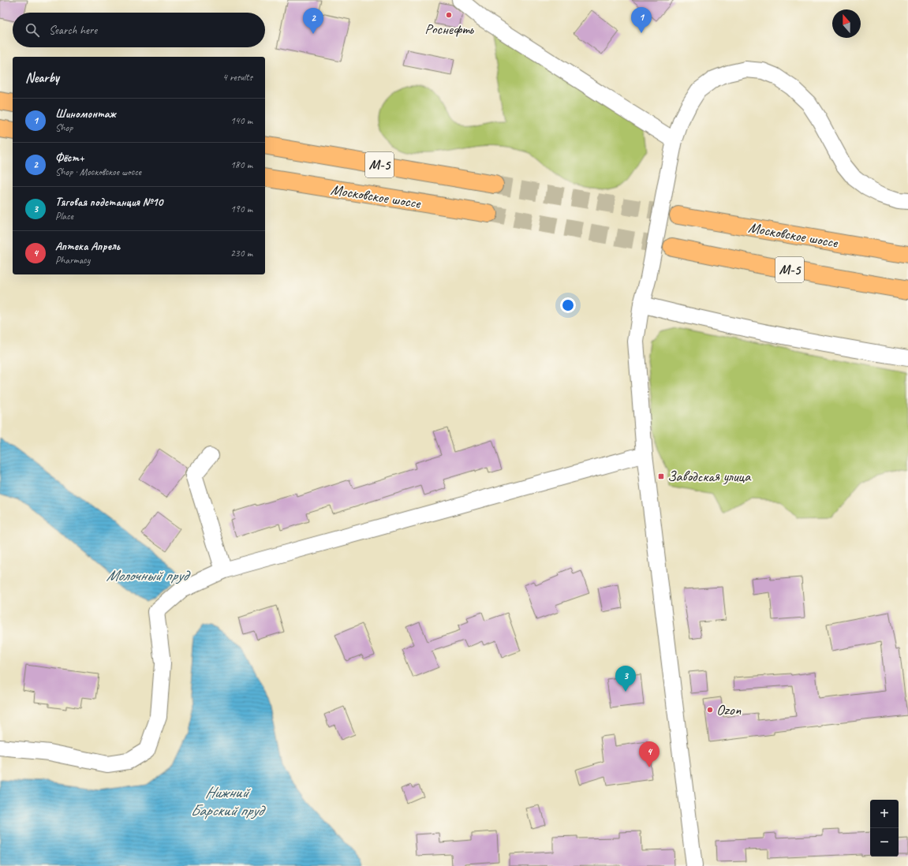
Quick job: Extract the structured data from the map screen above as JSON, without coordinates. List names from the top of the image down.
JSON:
{
  "streets": {
    "highway": ["М-5", "Московское шоссе"]
  },
  "water": ["Молочный пруд", "Нижний Барский пруд"],
  "places": {
    "other": ["Роснефть", "Ozon"],
    "transit": ["Заводская улица"]
  },
  "north": "top",
  "page": {
    "pins": [
      "1",
      "2",
      "3",
      "4"
    ],
    "search": "Search here",
    "heading": ["Nearby", "4 results"],
    "list": [
      {
        "mark": "1",
        "name": "Шиномонтаж",
        "note": "Shop",
        "value": "140 m"
      },
      {
        "mark": "2",
        "name": "Фёст+",
        "note": "Shop · Московское шоссе",
        "value": "180 m"
      },
      {
        "mark": "3",
        "name": "Тяговая подстанция №10",
        "note": "Place",
        "value": "190 m"
      },
      {
        "mark": "4",
        "name": "Аптека Апрель",
        "note": "Pharmacy",
        "value": "230 m"
      }
    ],
    "map_buttons": ["+", "−"]
  }
}
